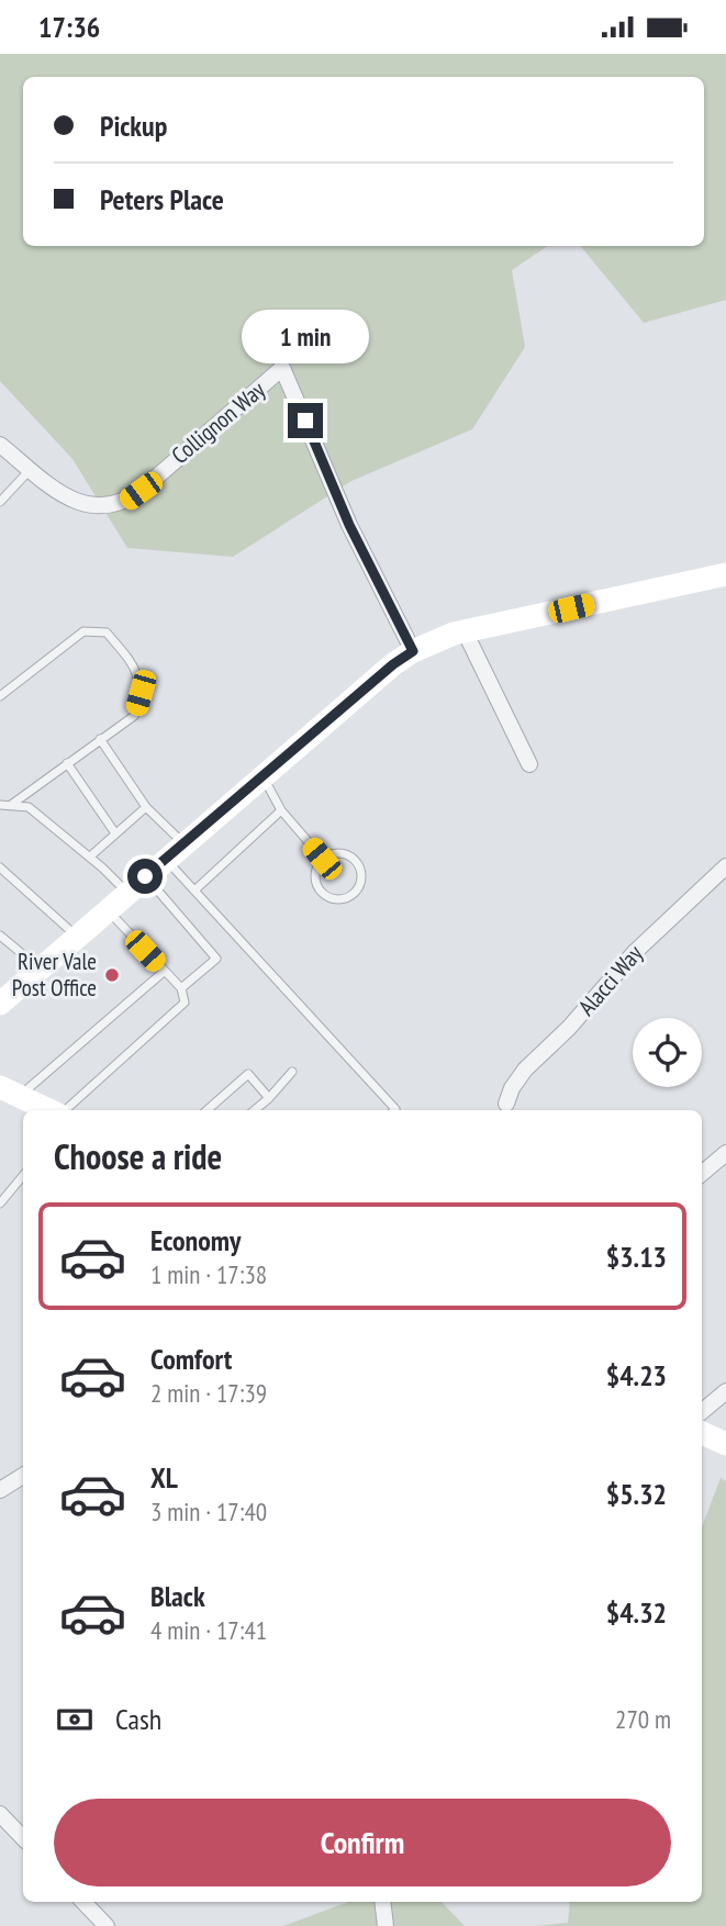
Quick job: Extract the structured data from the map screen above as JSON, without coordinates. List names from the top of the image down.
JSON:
{
  "streets": {
    "street": ["Collignon Way", "Alacci Way"]
  },
  "places": ["River Vale Post Office"],
  "page": {
    "status": "17:36",
    "banner": ["Pickup", "Peters Place"],
    "bubble": "1 min",
    "heading": "Choose a ride",
    "list": [
      {
        "name": "Economy",
        "note": "1 min · 17:38",
        "value": "$3.13"
      },
      {
        "name": "Comfort",
        "note": "2 min · 17:39",
        "value": "$4.23"
      },
      {
        "name": "XL",
        "note": "3 min · 17:40",
        "value": "$5.32"
      },
      {
        "name": "Black",
        "note": "4 min · 17:41",
        "value": "$4.32"
      }
    ],
    "pay": ["Cash", "270 m"],
    "buttons": "Confirm"
  }
}
